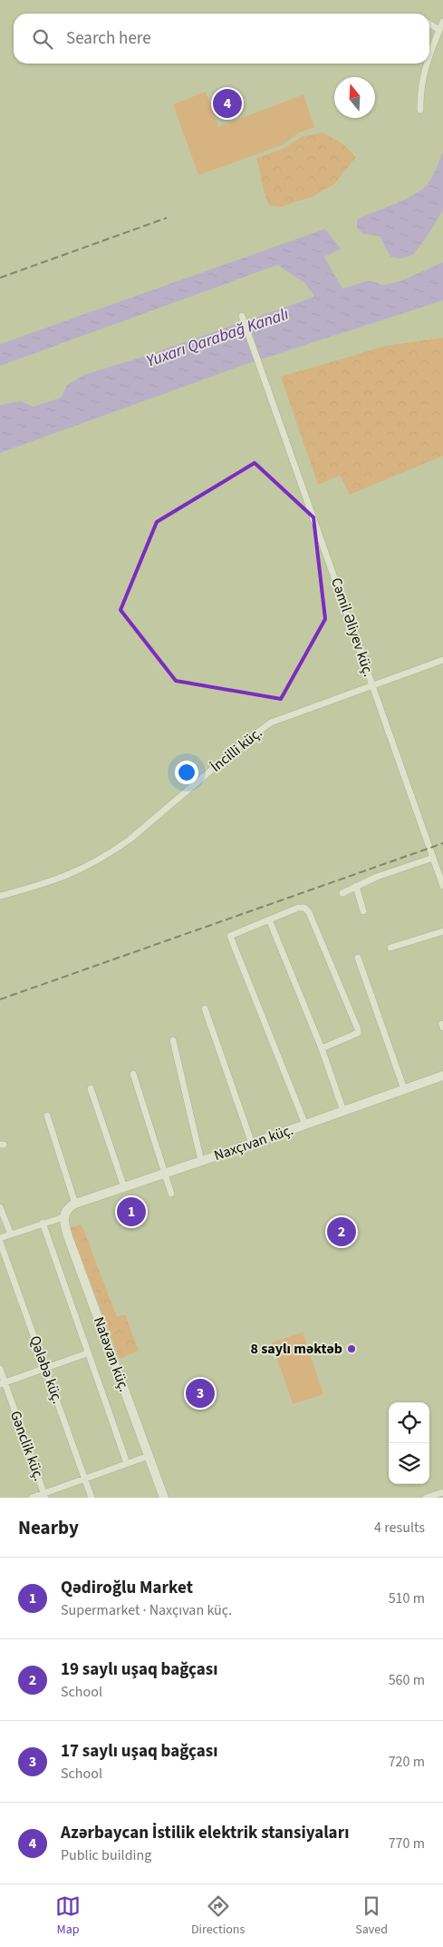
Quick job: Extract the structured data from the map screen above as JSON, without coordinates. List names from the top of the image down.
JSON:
{
  "streets": {
    "street": [
      "Cəmil Əliyev küç.",
      "İncilli küç.",
      "Naxçıvan küç.",
      "Natəvan küç.",
      "Qələbə küç.",
      "Gənclik küç."
    ]
  },
  "crossings": [
    ["Cəmil Əliyev küç.", "İncilli küç."],
    ["Naxçıvan küç.", "Natəvan küç."],
    ["Naxçıvan küç.", "Qələbə küç."]
  ],
  "water": ["Yuxarı Qarabağ Kanalı"],
  "places": ["8 saylı məktəb"],
  "north": "top",
  "page": {
    "search": "Search here",
    "pins": [
      "4",
      "1",
      "2",
      "3"
    ],
    "heading": ["Nearby", "4 results"],
    "list": [
      {
        "mark": "1",
        "name": "Qədiroğlu Market",
        "note": "Supermarket · Naxçıvan küç.",
        "value": "510 m"
      },
      {
        "mark": "2",
        "name": "19 saylı uşaq bağçası",
        "note": "School",
        "value": "560 m"
      },
      {
        "mark": "3",
        "name": "17 saylı uşaq bağçası",
        "note": "School",
        "value": "720 m"
      },
      {
        "mark": "4",
        "name": "Azərbaycan İstilik elektrik stansiyaları",
        "note": "Public building",
        "value": "770 m"
      }
    ],
    "nav": ["Map", "Directions", "Saved"]
  }
}
